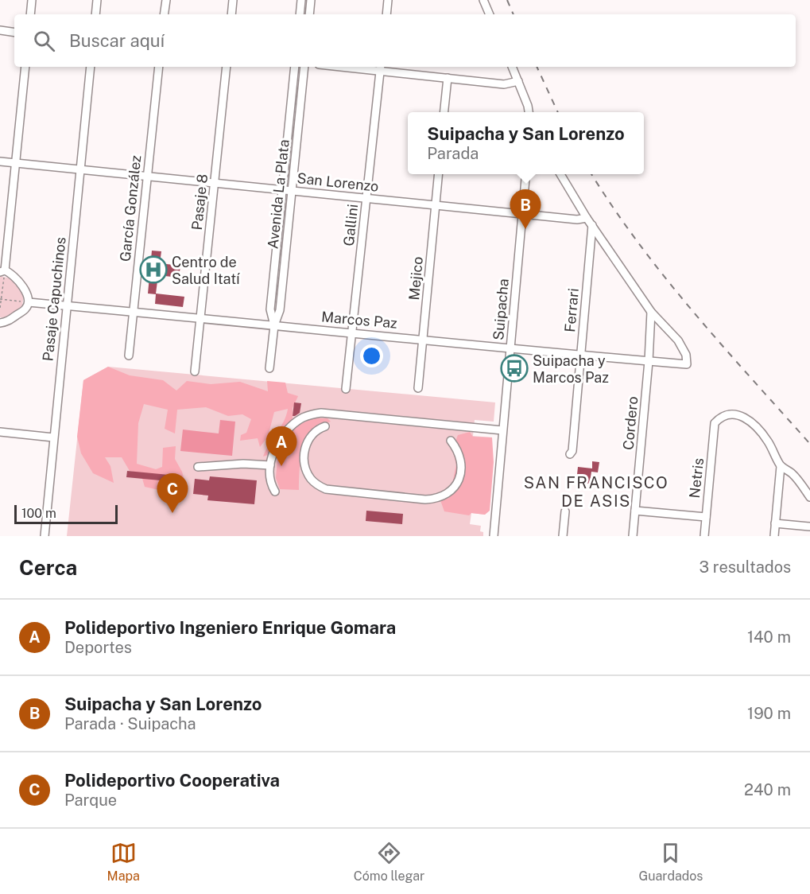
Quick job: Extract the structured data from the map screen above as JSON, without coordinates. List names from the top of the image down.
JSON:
{
  "streets": {
    "street": [
      "San Lorenzo",
      "Avenida La Plata",
      "Pasaje 8",
      "García González",
      "Gallini",
      "Mejico",
      "Pasaje Capuchinos",
      "Suipacha",
      "Ferrari",
      "Marcos Paz",
      "Cordero",
      "Netris"
    ]
  },
  "crossings": [
    ["San Lorenzo", "Avenida La Plata"],
    ["San Lorenzo", "Pasaje 8"],
    ["San Lorenzo", "García González"],
    ["San Lorenzo", "Gallini"],
    ["San Lorenzo", "Mejico"],
    ["San Lorenzo", "Pasaje Capuchinos"],
    ["San Lorenzo", "Suipacha"],
    ["Avenida La Plata", "Marcos Paz"],
    ["Pasaje 8", "Marcos Paz"],
    ["García González", "Marcos Paz"],
    ["Gallini", "Marcos Paz"],
    ["Mejico", "Marcos Paz"],
    ["Pasaje Capuchinos", "Marcos Paz"],
    ["Suipacha", "Marcos Paz"],
    ["Ferrari", "Marcos Paz"],
    ["Marcos Paz", "Cordero"]
  ],
  "districts": ["SAN FRANCISCO DE ASIS"],
  "places": {
    "hospital": ["Centro de Salud Itatí"],
    "bus stop": ["Suipacha y Marcos Paz"]
  },
  "scale_bar": "100 m",
  "page": {
    "search": "Buscar aquí",
    "popup": ["Suipacha y San Lorenzo", "Parada"],
    "pins": ["B", "A", "C"],
    "scale": "100 m",
    "heading": ["Cerca", "3 resultados"],
    "list": [
      {
        "mark": "A",
        "name": "Polideportivo Ingeniero Enrique Gomara",
        "note": "Deportes",
        "value": "140 m"
      },
      {
        "mark": "B",
        "name": "Suipacha y San Lorenzo",
        "note": "Parada · Suipacha",
        "value": "190 m"
      },
      {
        "mark": "C",
        "name": "Polideportivo Cooperativa",
        "note": "Parque",
        "value": "240 m"
      }
    ],
    "nav": ["Mapa", "Cómo llegar", "Guardados"]
  }
}
